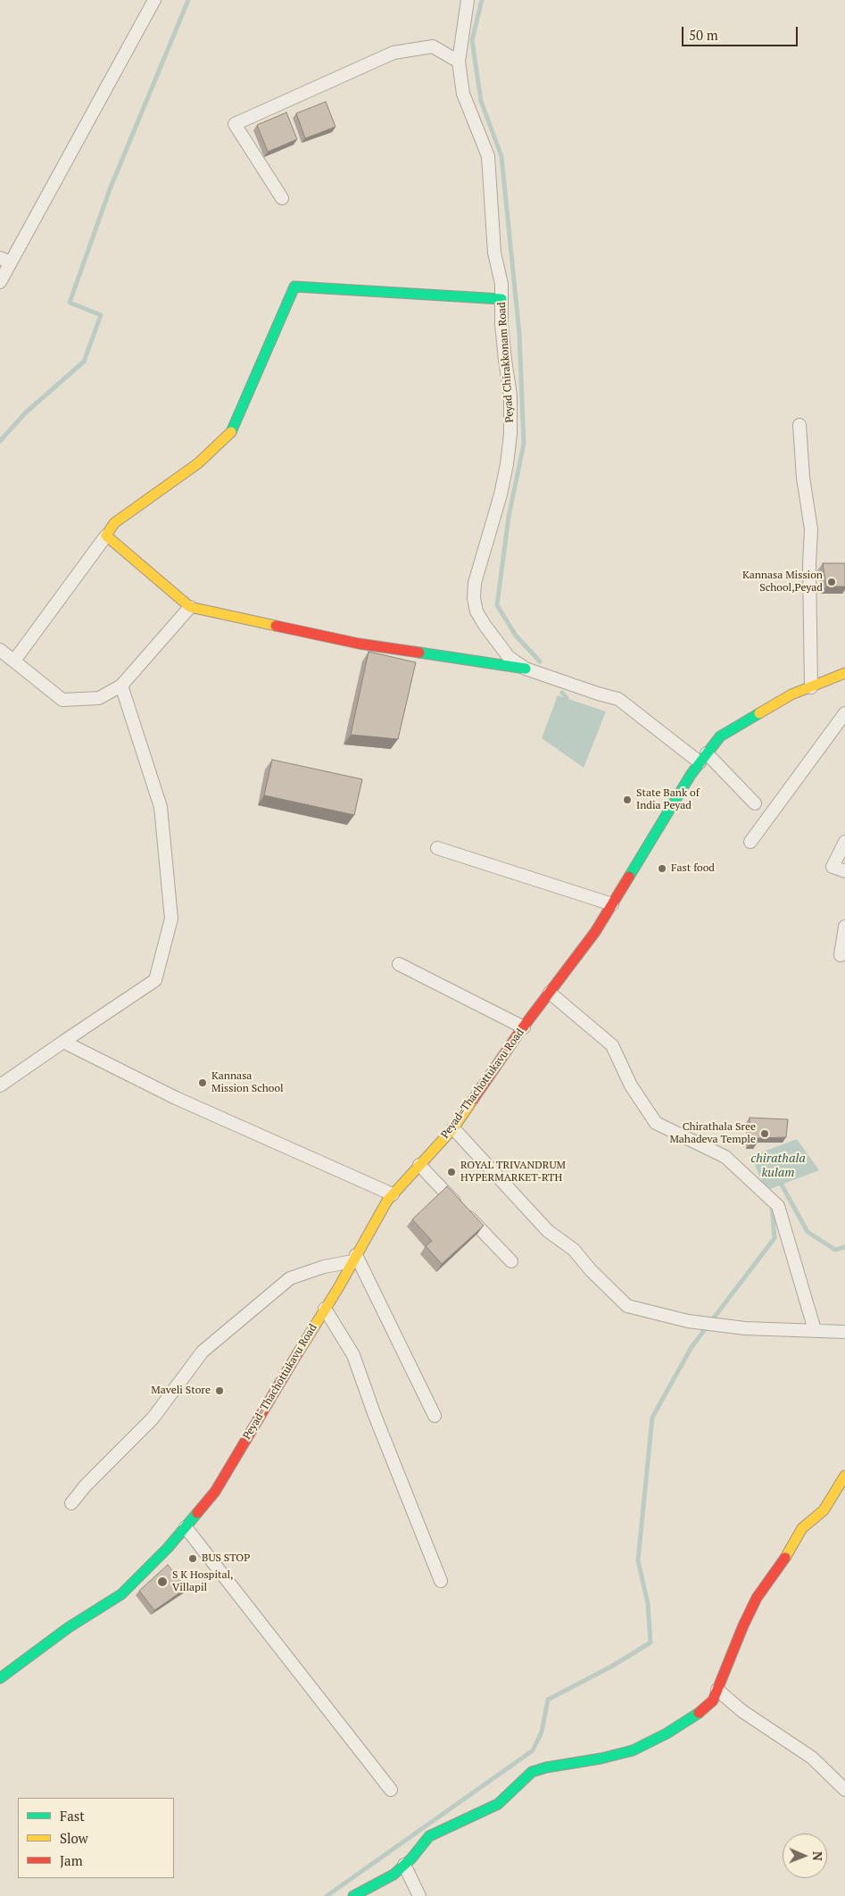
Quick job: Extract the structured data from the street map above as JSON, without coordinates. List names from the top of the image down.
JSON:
{
  "streets": {
    "street": ["Peyad Chirakkonam Road", "Peyad=Thachottukavu Road"]
  },
  "crossings": [
    ["Peyad Chirakkonam Road", "Peyad=Thachottukavu Road"]
  ],
  "water": ["chirathala kulam"],
  "places": [
    "Kannasa Mission School,Peyad",
    "State Bank of India Peyad",
    "Fast food",
    "Kannasa Mission School",
    "Chirathala Sree Mahadeva Temple",
    "ROYAL TRIVANDRUM HYPERMARKET-RTH",
    "Maveli Store",
    "BUS STOP",
    "S K Hospital, Villapil"
  ],
  "legend": ["Fast", "Slow", "Jam"],
  "scale_bar": "50 m",
  "north": "right"
}
